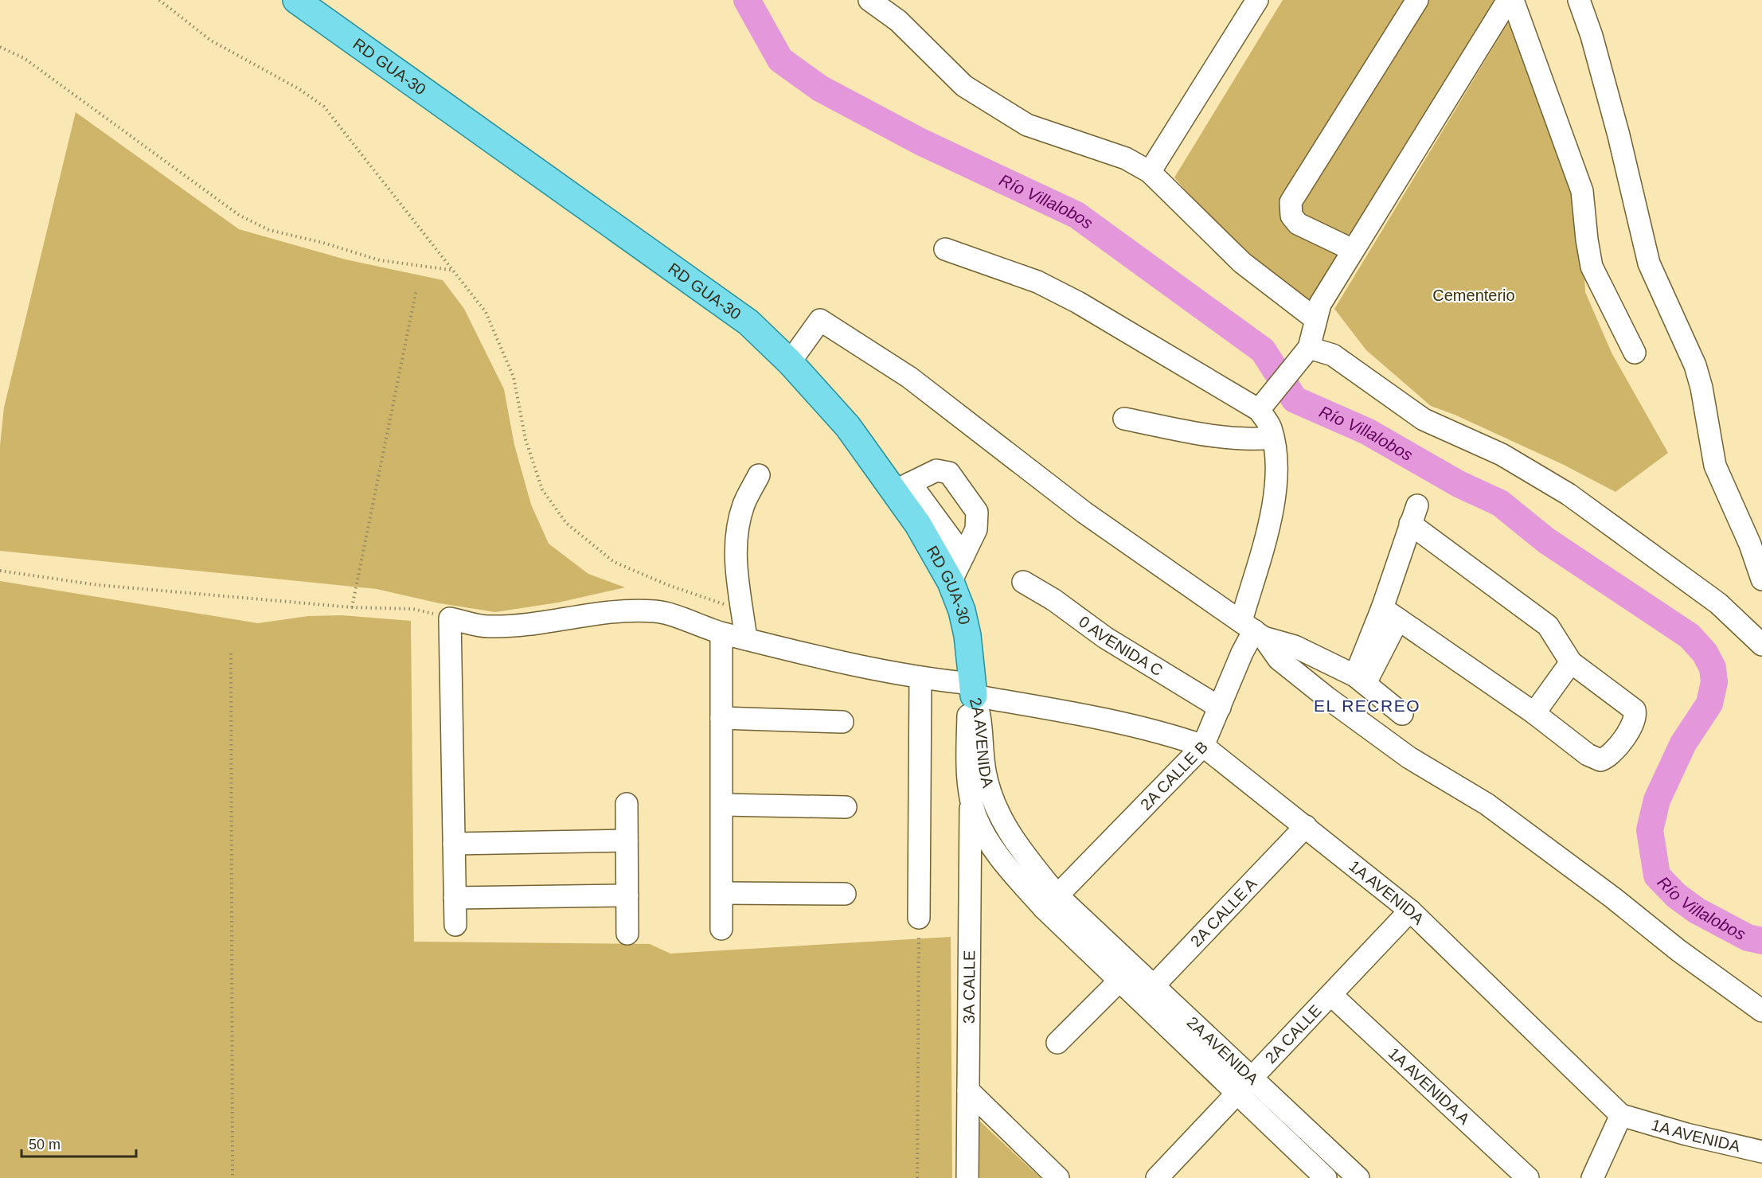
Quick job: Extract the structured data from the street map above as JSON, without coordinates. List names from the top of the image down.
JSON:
{
  "streets": {
    "main road": ["RD GUA-30"],
    "street": [
      "0 AVENIDA C",
      "2A AVENIDA",
      "2A CALLE B",
      "1A AVENIDA",
      "2A CALLE A",
      "3A CALLE",
      "2A CALLE",
      "1A AVENIDA A"
    ]
  },
  "crossings": [
    ["RD GUA-30", "2A AVENIDA"],
    ["RD GUA-30", "1A AVENIDA"],
    ["0 AVENIDA C", "2A CALLE B"],
    ["2A AVENIDA", "2A CALLE B"],
    ["2A AVENIDA", "1A AVENIDA"],
    ["2A AVENIDA", "2A CALLE A"],
    ["2A AVENIDA", "3A CALLE"],
    ["2A AVENIDA", "2A CALLE"],
    ["2A CALLE B", "1A AVENIDA"],
    ["1A AVENIDA", "2A CALLE A"],
    ["1A AVENIDA", "2A CALLE"],
    ["2A CALLE", "1A AVENIDA A"]
  ],
  "districts": ["EL RECREO"],
  "water": ["Río Villalobos"],
  "parks": ["Cementerio"],
  "scale_bar": "50 m"
}
